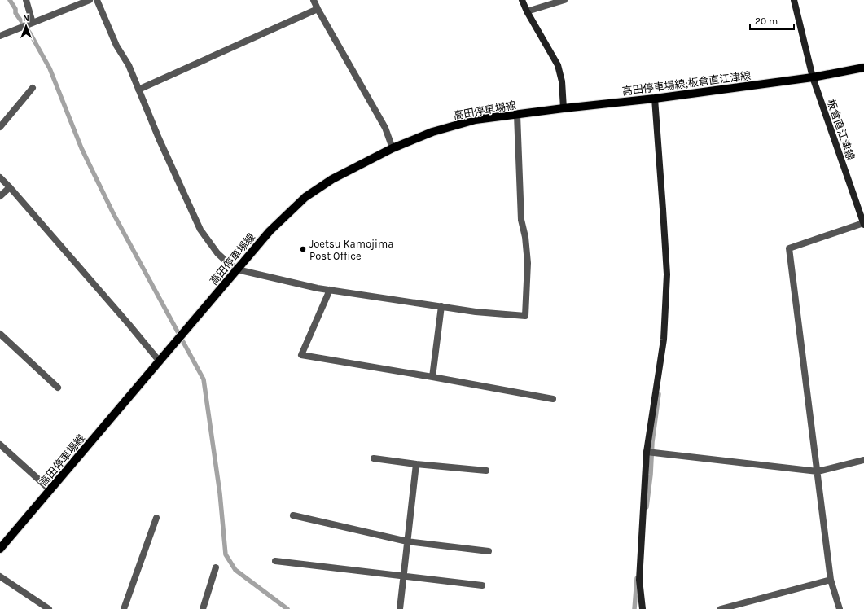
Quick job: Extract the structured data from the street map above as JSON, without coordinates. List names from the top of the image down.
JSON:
{
  "streets": {
    "main road": ["高田停車場線;板倉直江津線", "高田停車場線"],
    "street": ["板倉直江津線"]
  },
  "crossings": [
    ["高田停車場線;板倉直江津線", "高田停車場線"],
    ["高田停車場線;板倉直江津線", "板倉直江津線"]
  ],
  "places": ["Joetsu Kamojima Post Office"],
  "scale_bar": "20 m",
  "north": "top"
}
